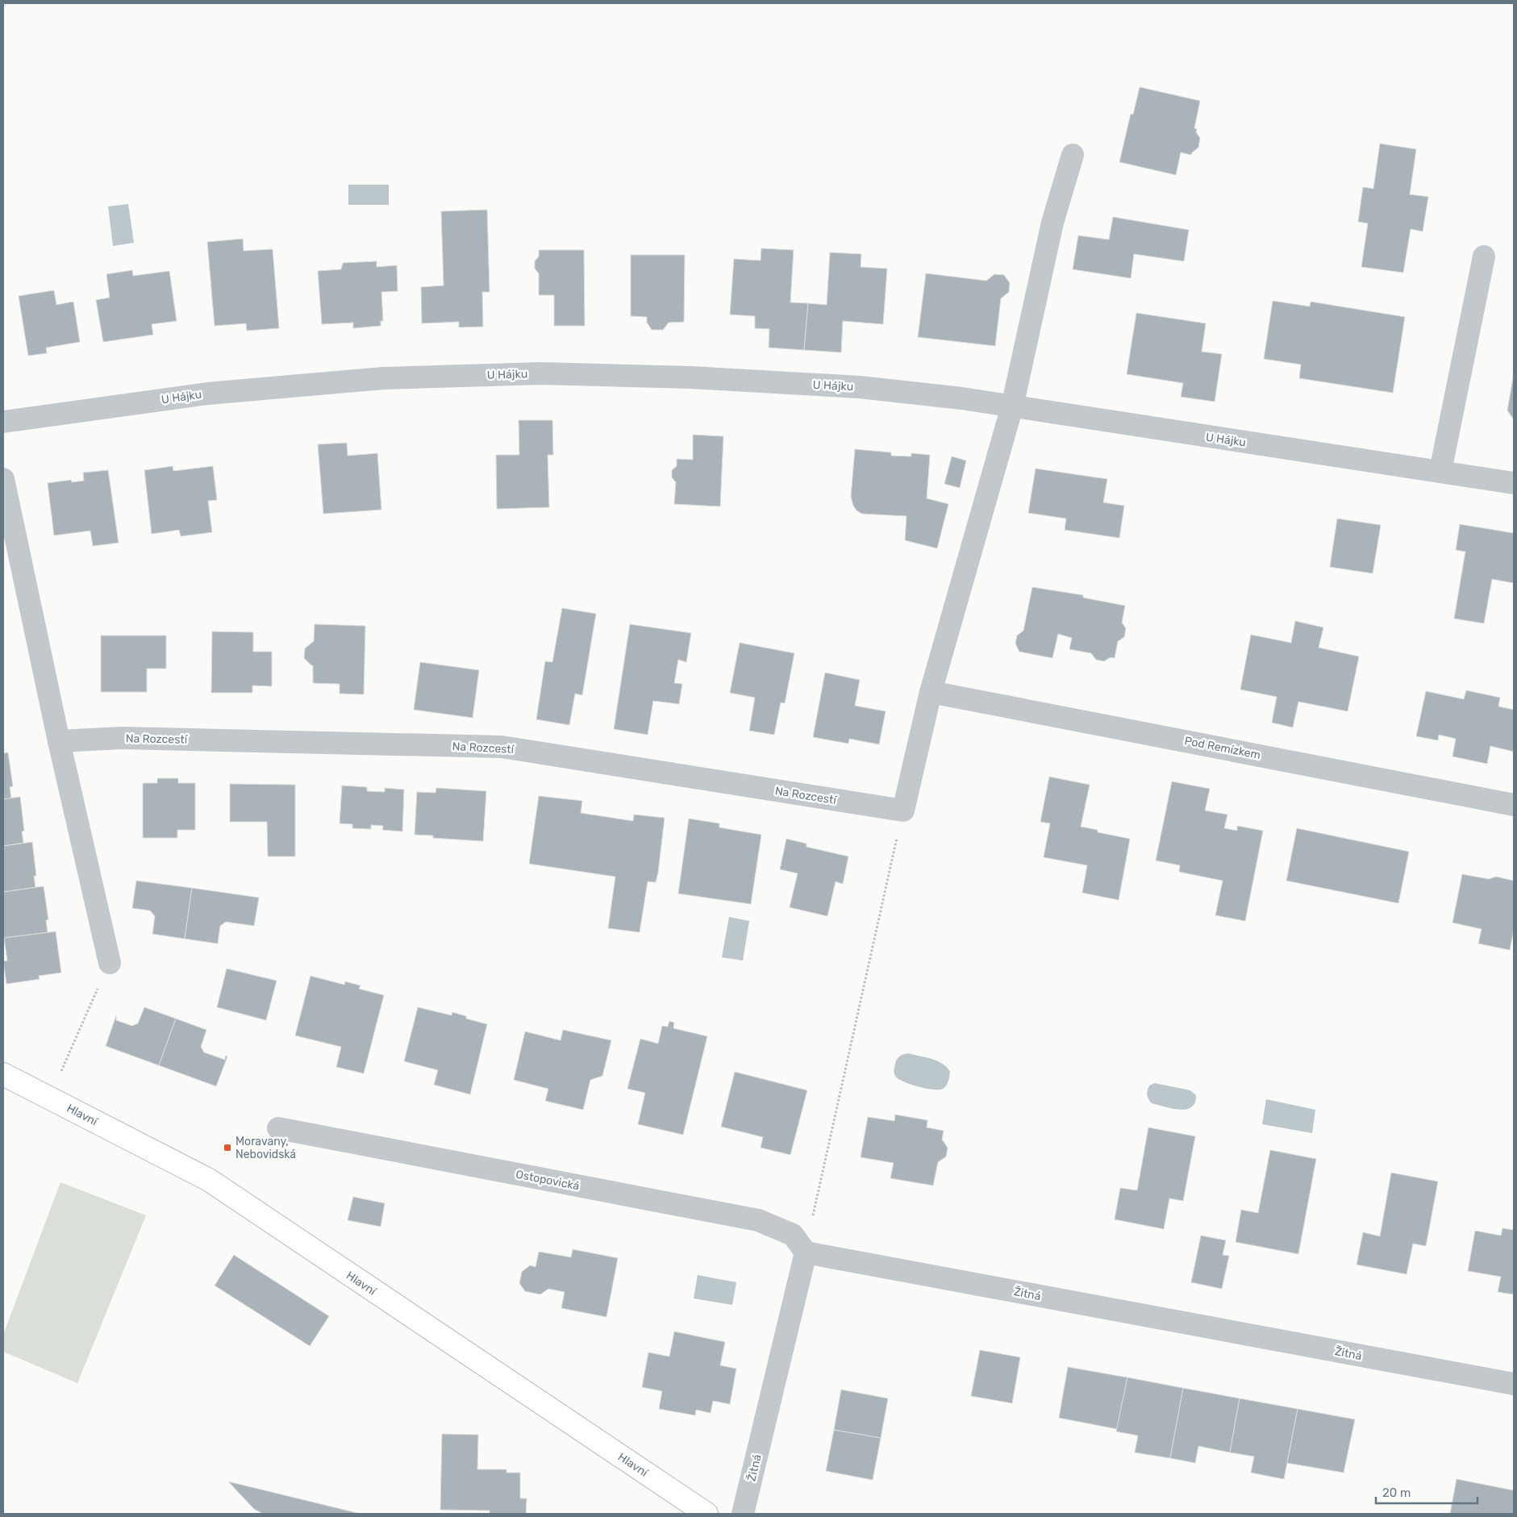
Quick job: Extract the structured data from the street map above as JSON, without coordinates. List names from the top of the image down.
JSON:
{
  "streets": {
    "street": [
      "U Hájku",
      "Na Rozcestí",
      "Pod Remízkem",
      "Hlavní",
      "Ostopovická",
      "Žitná"
    ]
  },
  "crossings": [
    ["Ostopovická", "Žitná"]
  ],
  "places": {
    "transit": ["Moravany, Nebovidská"]
  },
  "scale_bar": "20 m"
}
